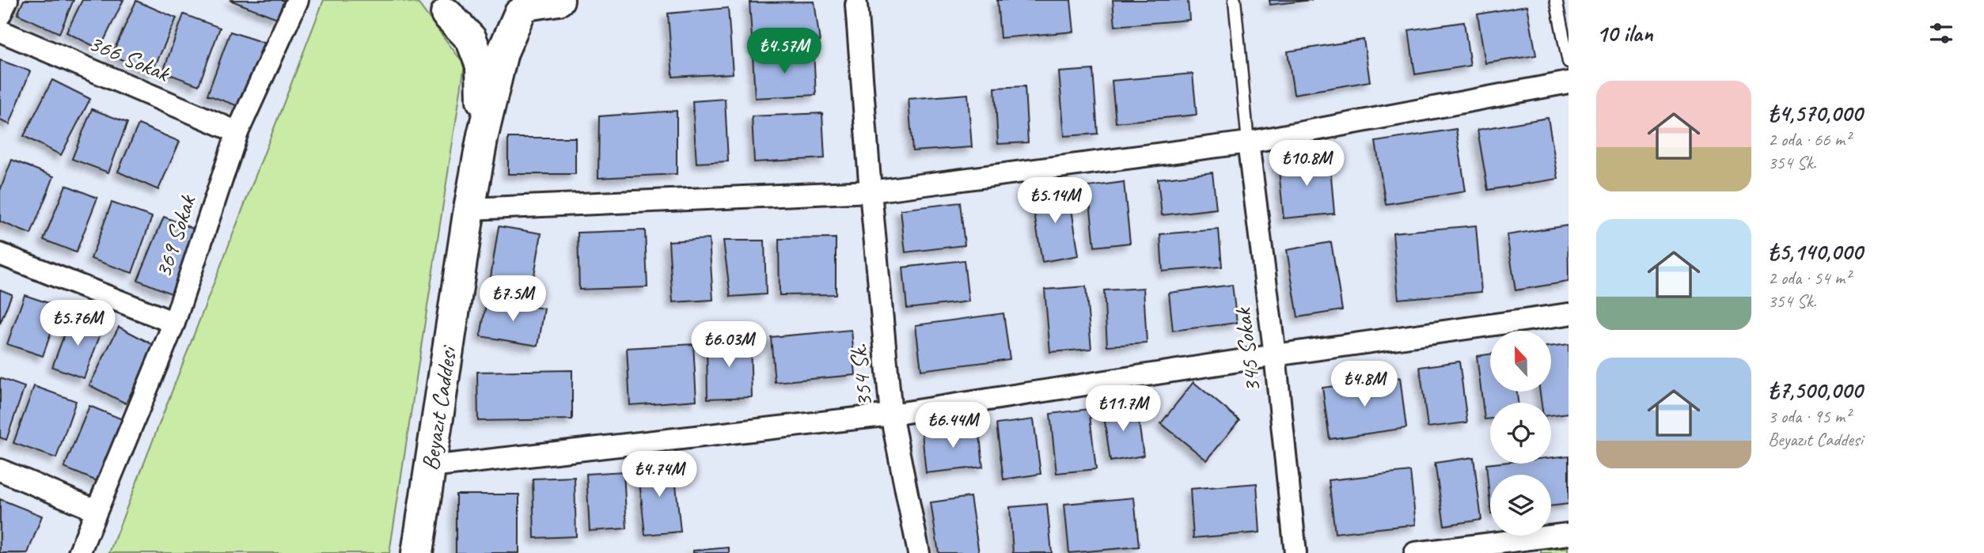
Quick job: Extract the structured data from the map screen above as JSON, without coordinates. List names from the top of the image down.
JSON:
{
  "streets": {
    "street": [
      "366 Sokak",
      "369 Sokak",
      "345 Sokak",
      "354 Sk.",
      "Beyazıt Caddesi"
    ]
  },
  "crossings": [
    ["366 Sokak", "369 Sokak"]
  ],
  "north": "top",
  "page": {
    "heading": "10 ilan",
    "price": [
      "₺4.57M",
      "₺10.8M",
      "₺5.14M",
      "₺7.5M",
      "₺5.76M",
      "₺6.03M",
      "₺4.8M",
      "₺11.7M",
      "₺6.44M",
      "₺4.74M"
    ],
    "list": [
      {
        "name": "₺4,570,000",
        "note": "2 oda · 66 m² · 354 Sk."
      },
      {
        "name": "₺5,140,000",
        "note": "2 oda · 54 m² · 354 Sk."
      },
      {
        "name": "₺7,500,000",
        "note": "3 oda · 95 m² · Beyazıt Caddesi"
      }
    ]
  }
}
